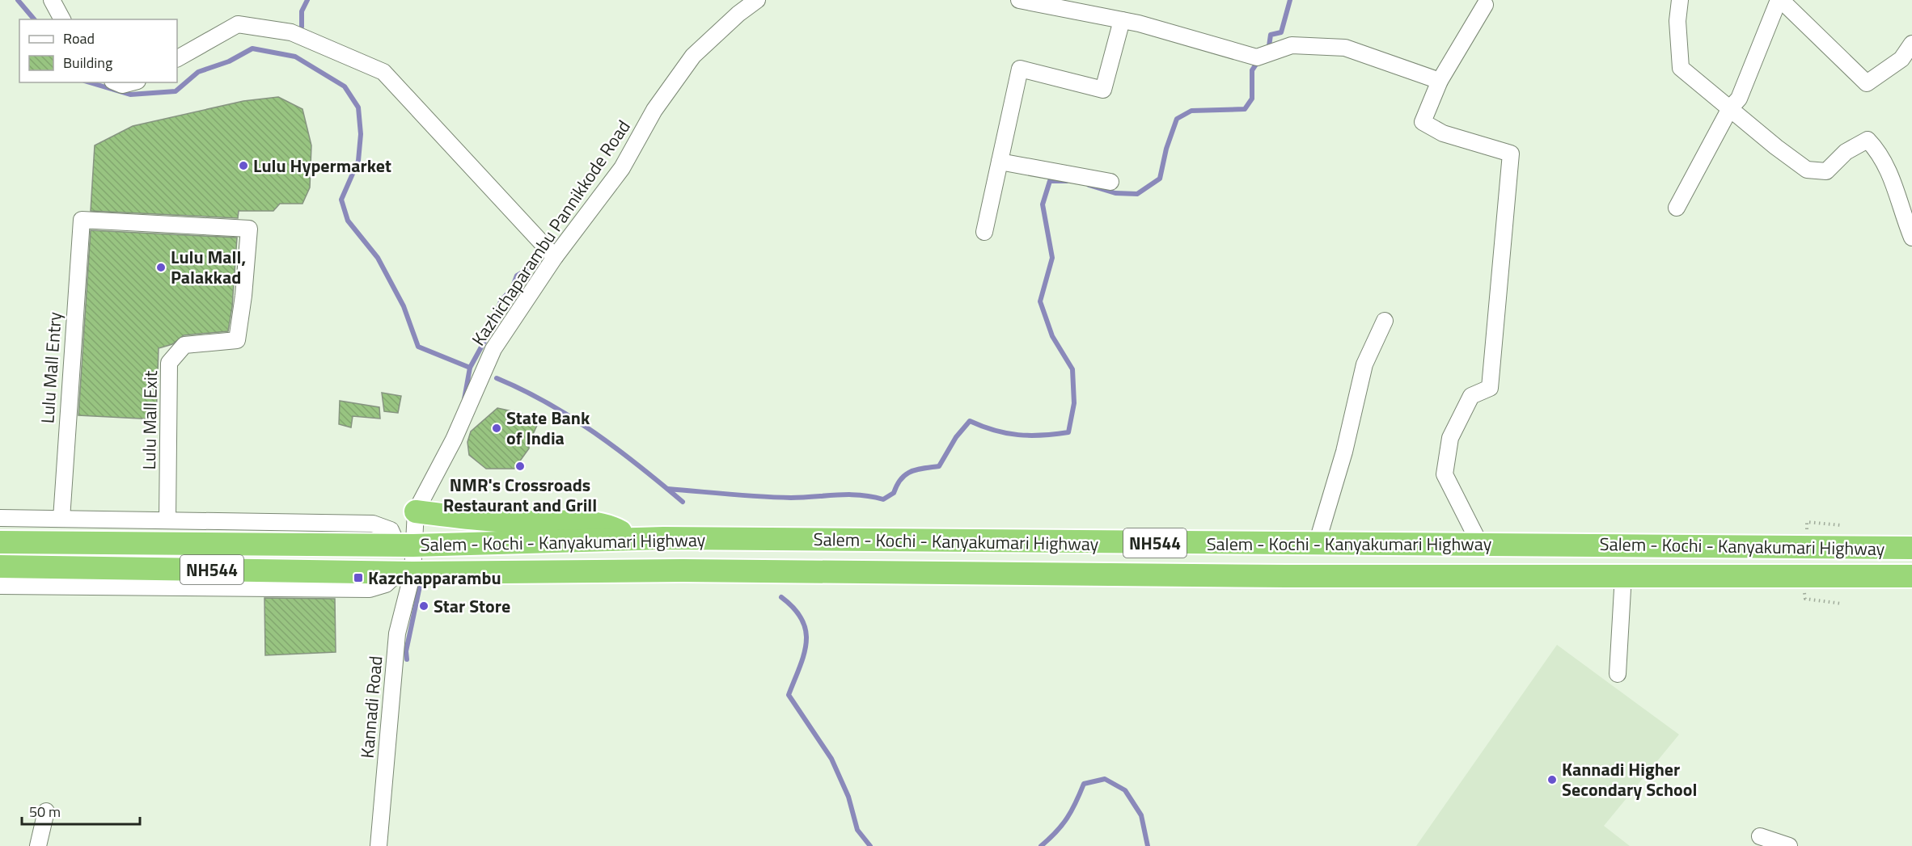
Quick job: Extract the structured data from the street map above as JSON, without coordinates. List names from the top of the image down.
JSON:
{
  "streets": {
    "highway": ["Salem - Kochi - Kanyakumari Highway", "NH544"],
    "street": [
      "Kazhichaparambu Pannikkode Road",
      "Lulu Mall Entry",
      "Lulu Mall Exit",
      "Kannadi Road"
    ]
  },
  "crossings": [
    ["Kazhichaparambu Pannikkode Road", "Salem - Kochi - Kanyakumari Highway"],
    ["Kazhichaparambu Pannikkode Road", "Kannadi Road"],
    ["Lulu Mall Entry", "Lulu Mall Exit"],
    ["Salem - Kochi - Kanyakumari Highway", "Kannadi Road"]
  ],
  "places": {
    "other": [
      "Lulu Hypermarket",
      "Lulu Mall, Palakkad",
      "State Bank of India",
      "NMR's Crossroads Restaurant and Grill",
      "Star Store",
      "Kannadi Higher Secondary School"
    ],
    "transit": ["Kazchapparambu"]
  },
  "legend": ["Road", "Building"],
  "scale_bar": "50 m"
}
